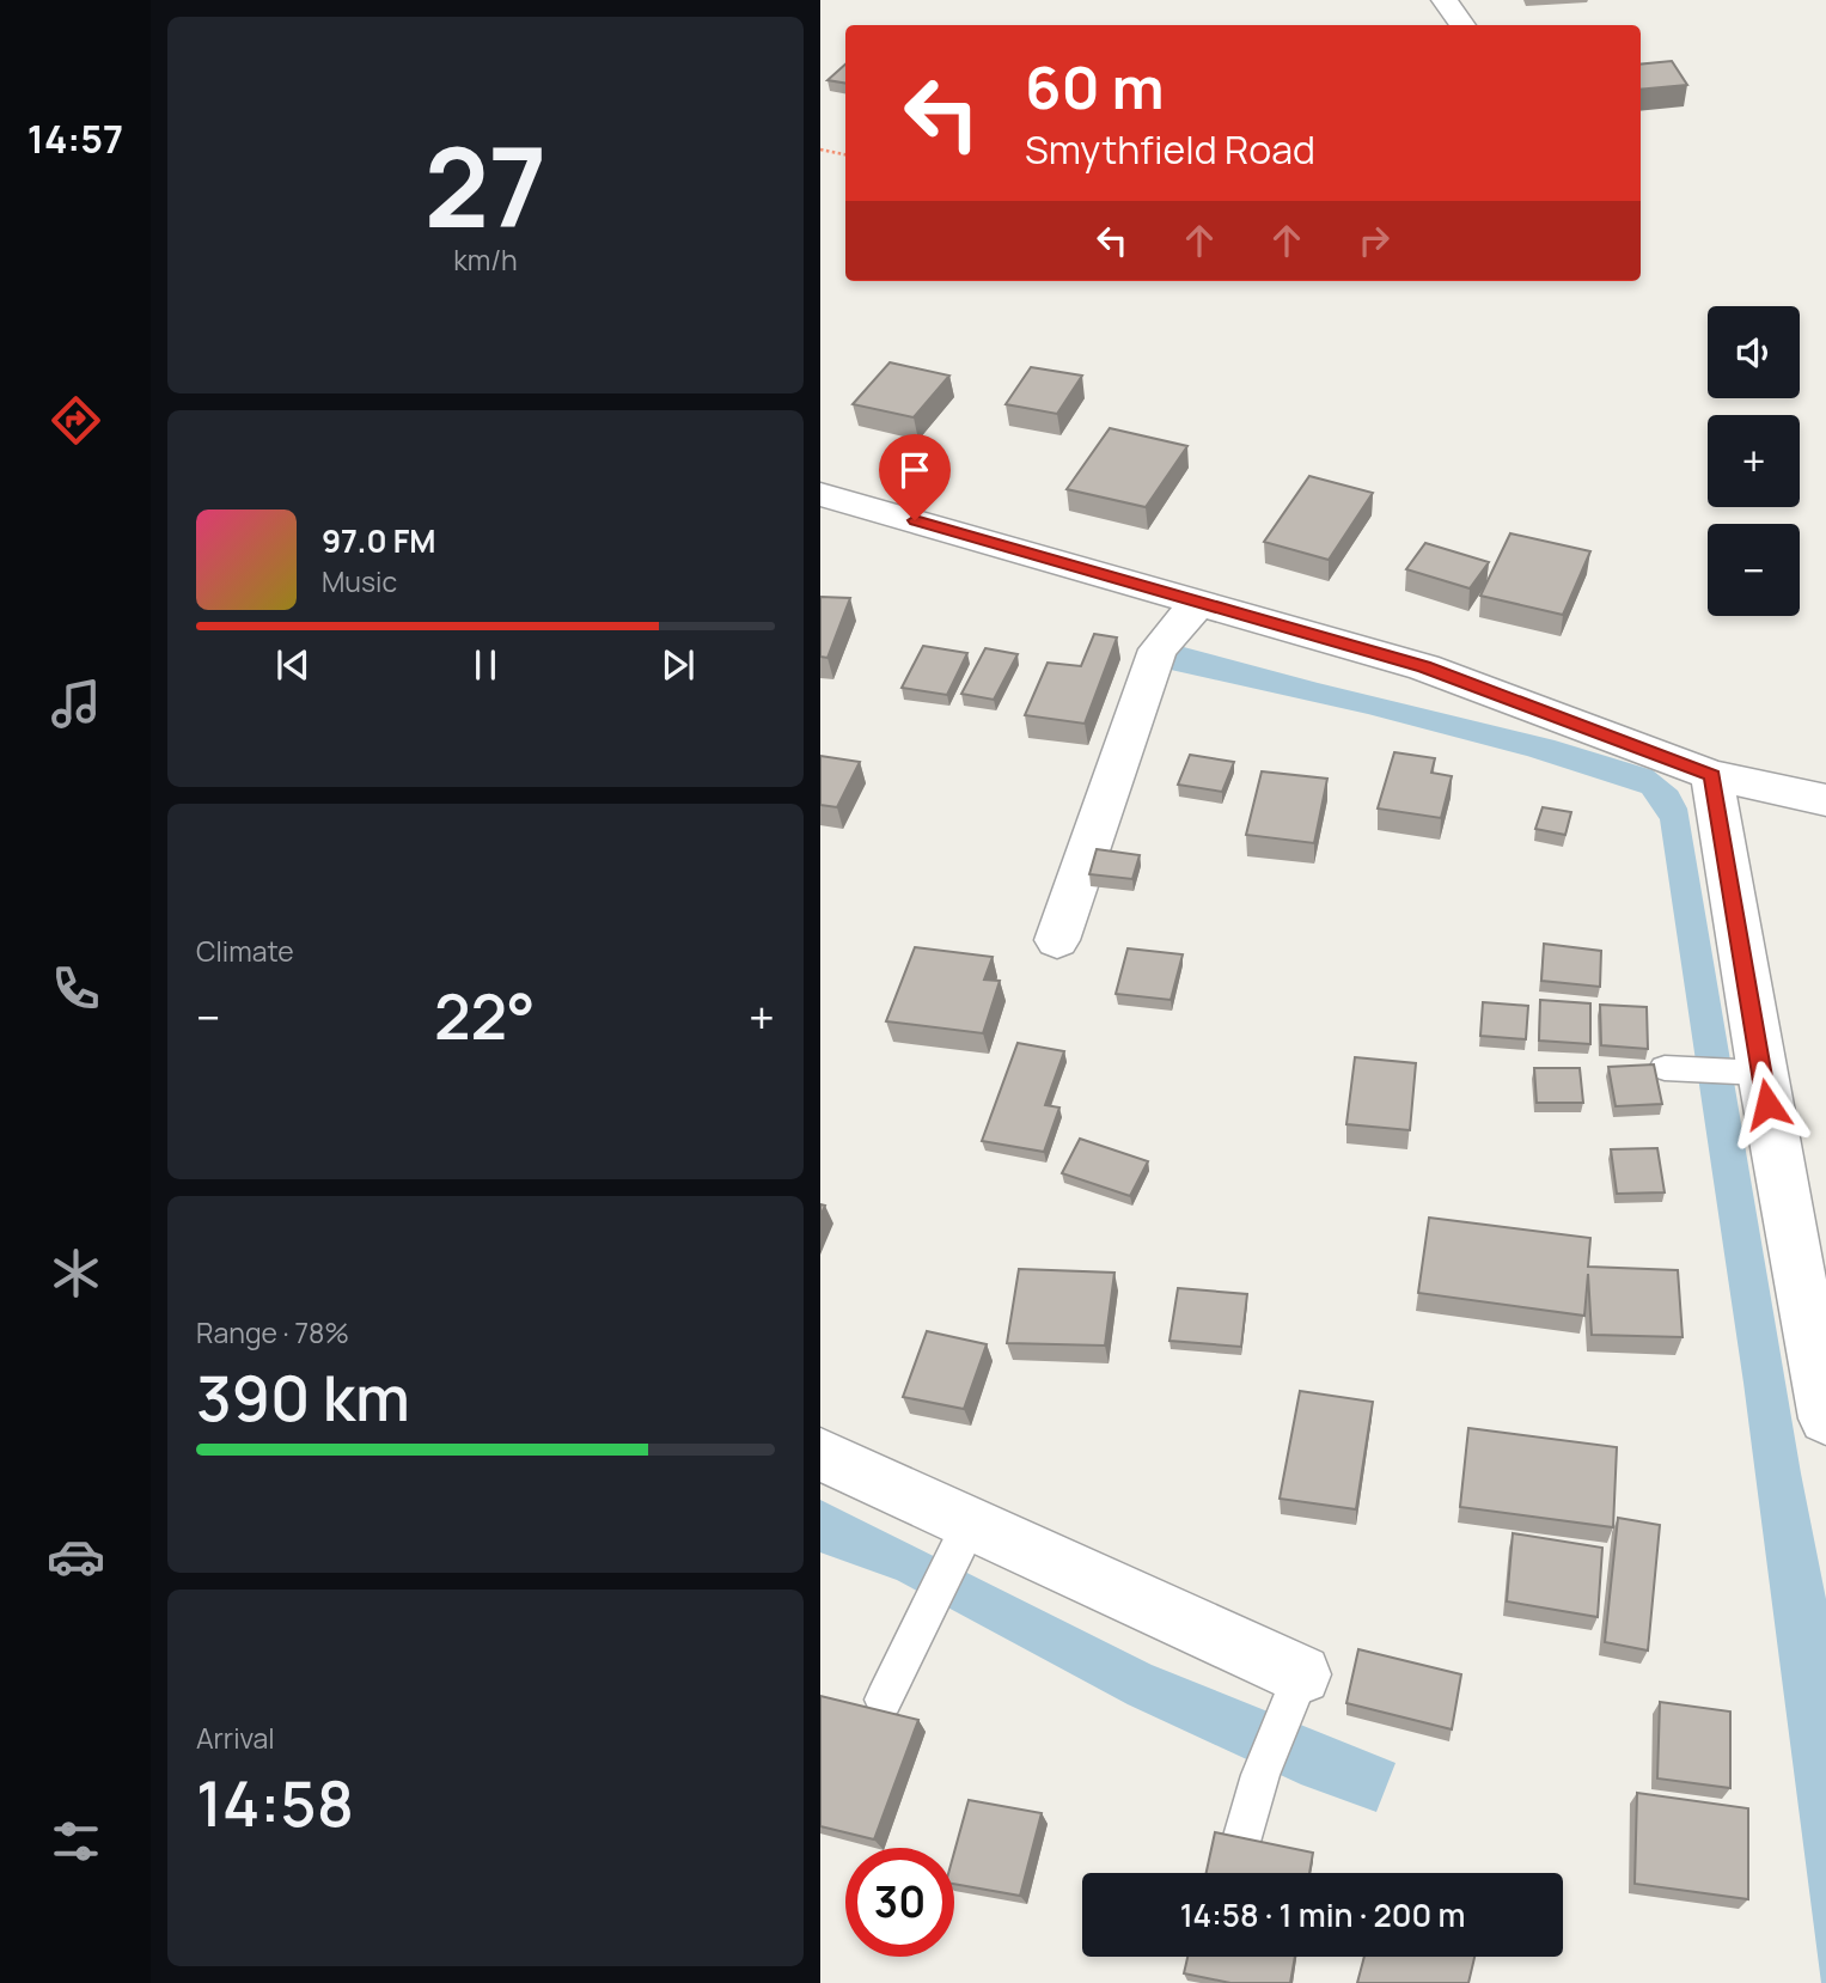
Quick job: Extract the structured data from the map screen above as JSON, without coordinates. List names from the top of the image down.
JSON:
{
  "page": {
    "tabs": "14:57",
    "tile": [
      ["27", "km/h"],
      "Climate",
      ["Range · 78%", "390 km"],
      ["Arrival", "14:58"]
    ],
    "turn": ["60 m", "Smythfield Road"],
    "map_buttons": ["+", "−"],
    "song": ["97.0 FM", "Music"],
    "heat": ["−", "22°", "+"],
    "limit": "30",
    "trip": "14:58 · 1 min · 200 m"
  }
}
